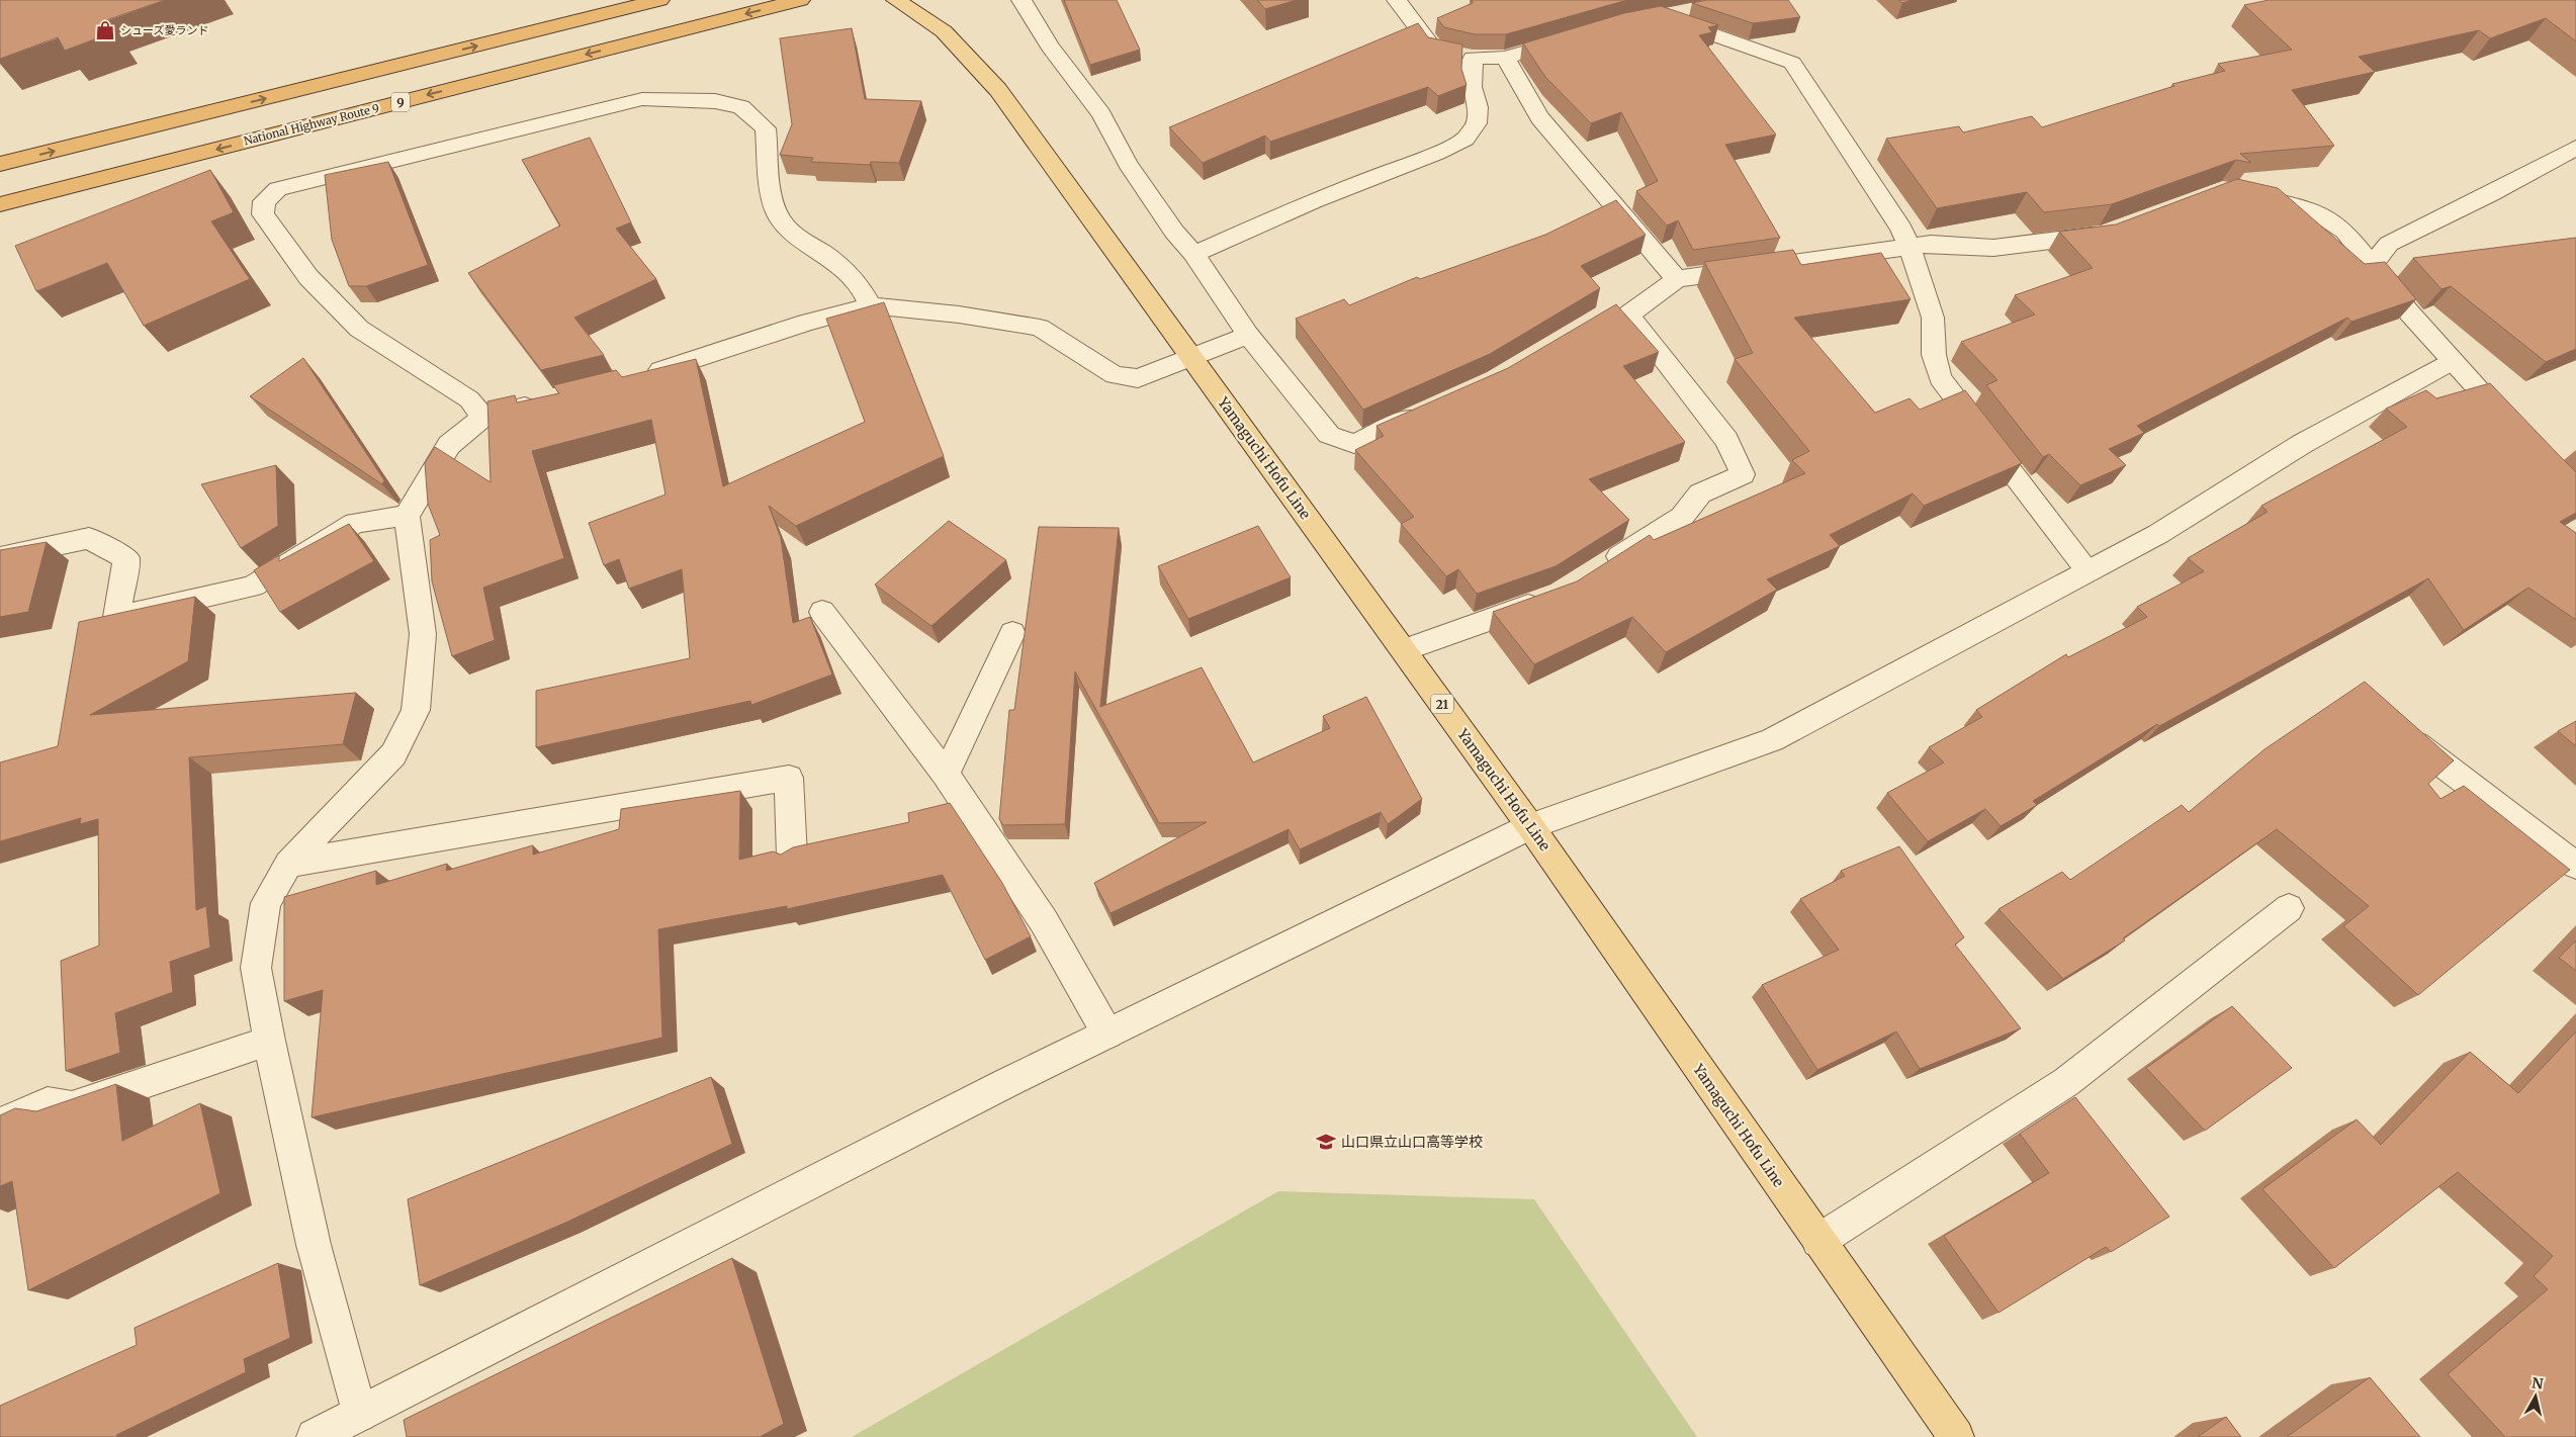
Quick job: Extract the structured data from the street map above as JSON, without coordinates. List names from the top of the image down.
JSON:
{
  "streets": {
    "highway": ["9", "National Highway Route 9"],
    "main road": ["Yamaguchi Hofu Line", "21"]
  },
  "places": {
    "shop": ["シューズ愛ランド"],
    "school or university": ["山口県立山口高等学校"]
  },
  "north": "top"
}
